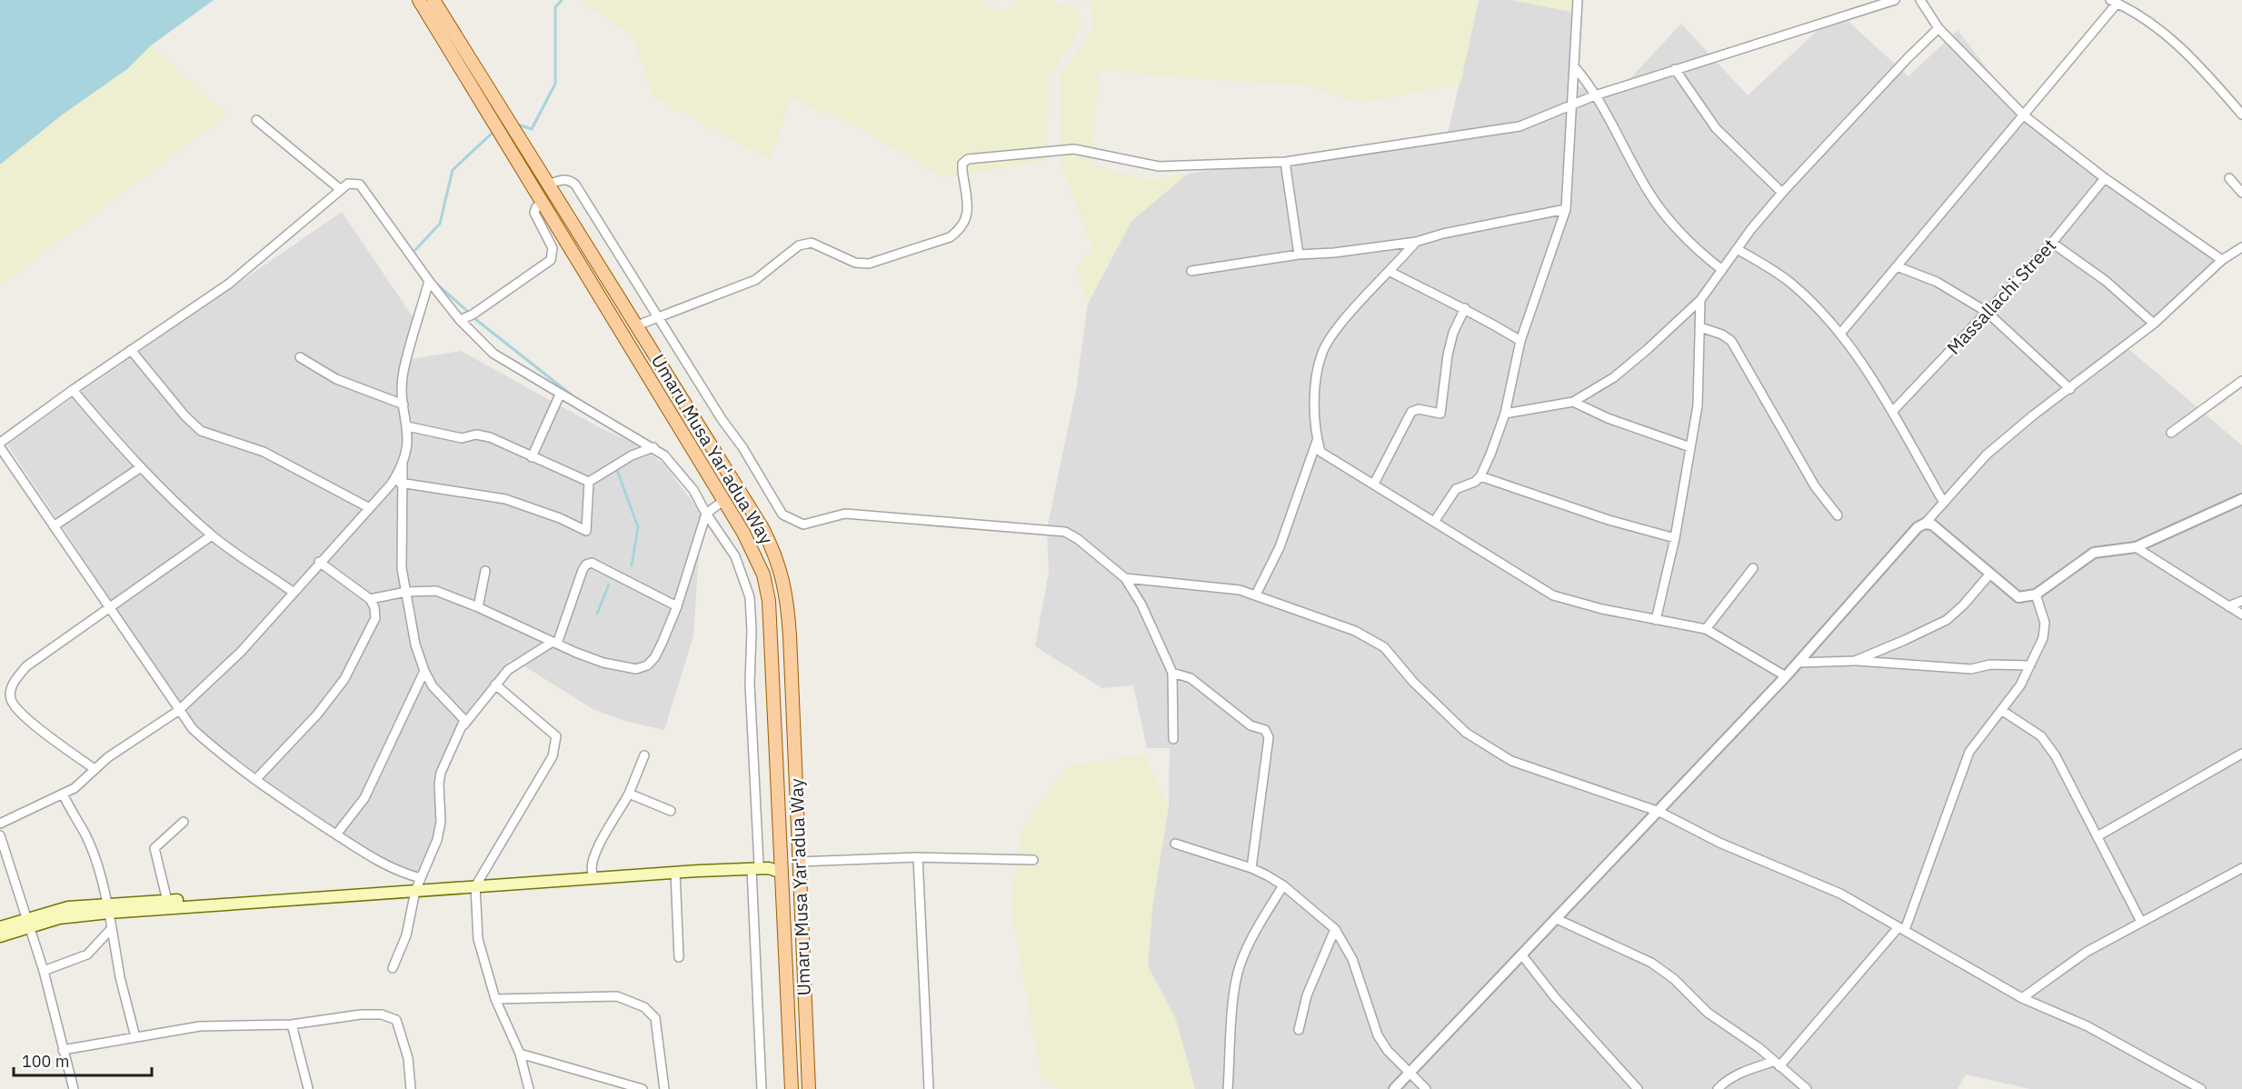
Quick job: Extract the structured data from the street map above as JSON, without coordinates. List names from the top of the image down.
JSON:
{
  "streets": {
    "main road": ["Umaru Musa Yar'adua Way"],
    "street": ["Massallachi Street"]
  },
  "scale_bar": "100 m"
}
